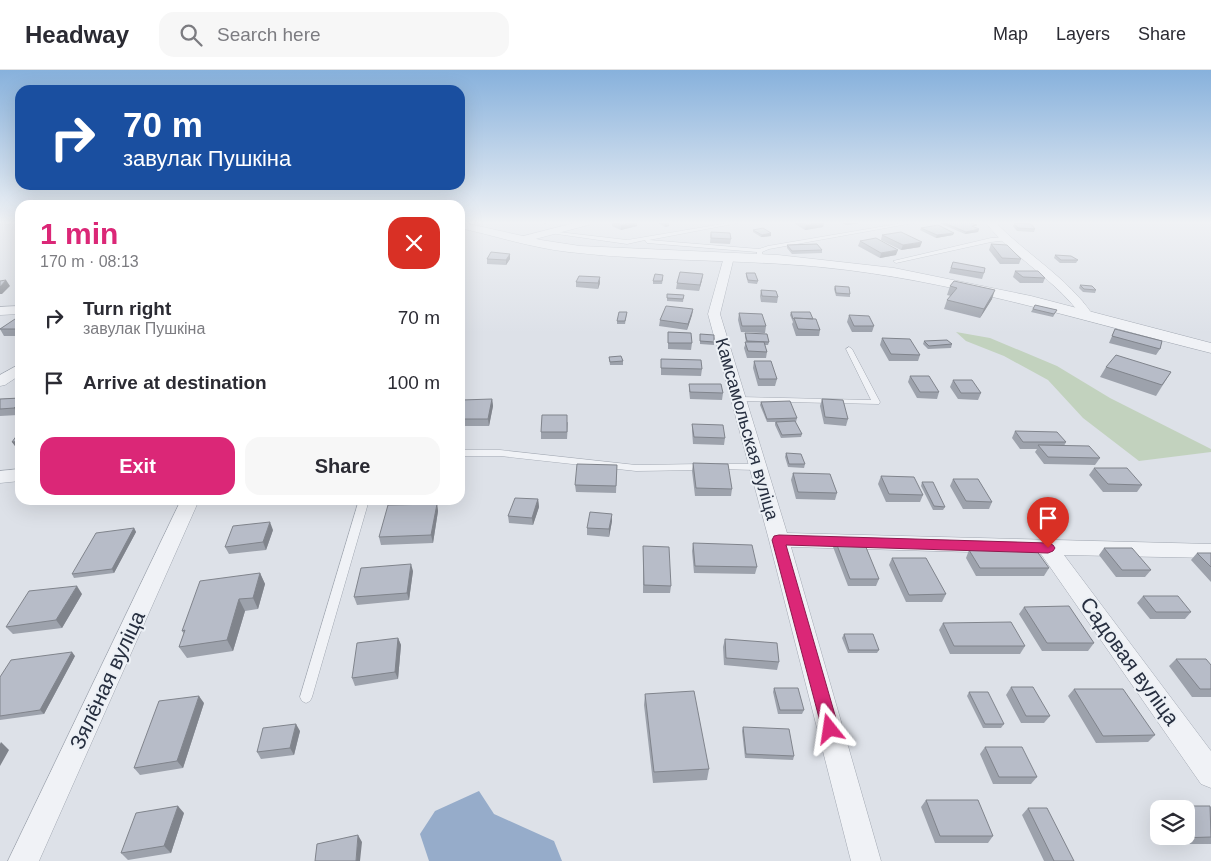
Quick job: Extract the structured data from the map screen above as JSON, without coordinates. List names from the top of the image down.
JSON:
{
  "streets": {
    "street": ["Камсамольская вуліца", "Садовая вуліца", "Зялёная вуліца"]
  },
  "page": {
    "header": "Headway",
    "search": "Search here",
    "nav": ["Map", "Layers", "Share"],
    "turn": ["70 m", "завулак Пушкіна"],
    "heading": ["1 min", "170 m · 08:13"],
    "list": [
      {
        "name": "Turn right",
        "note": "завулак Пушкіна",
        "value": "70 m"
      },
      {
        "name": "Arrive at destination",
        "value": "100 m"
      }
    ],
    "buttons": ["Exit", "Share"]
  }
}
